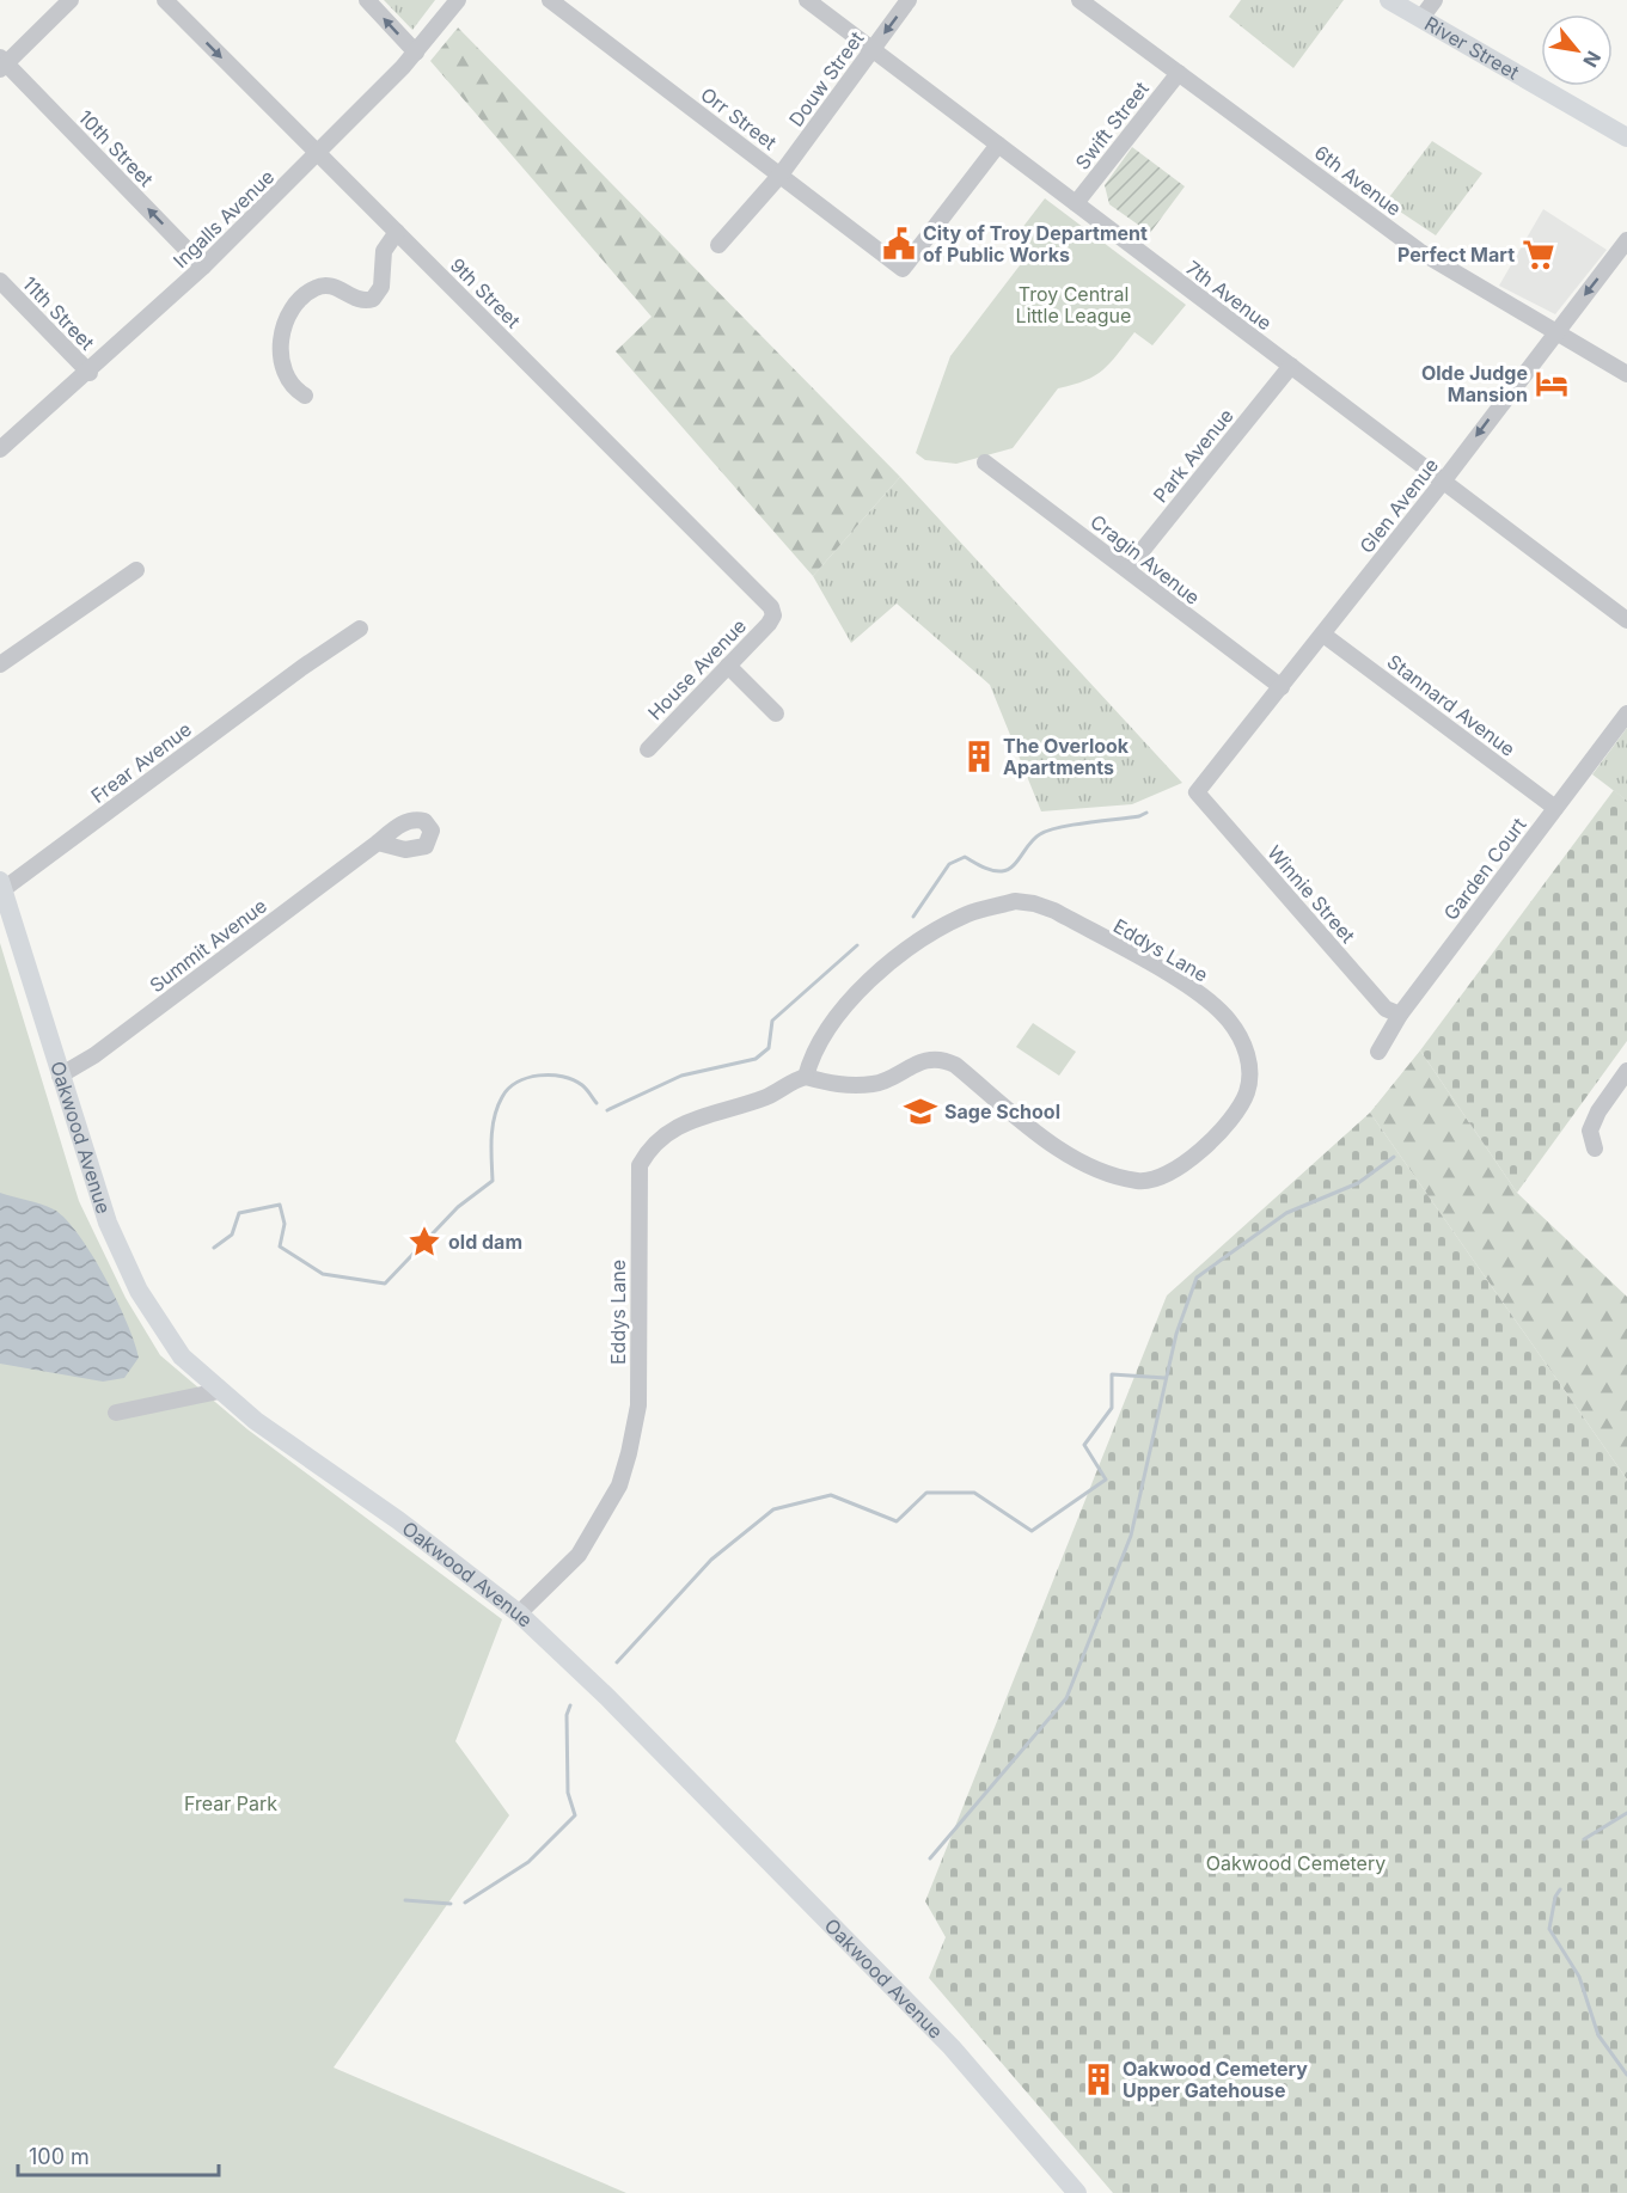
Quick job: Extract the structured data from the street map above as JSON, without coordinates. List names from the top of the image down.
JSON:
{
  "streets": {
    "main road": ["River Street", "Oakwood Avenue"],
    "street": [
      "Douw Street",
      "Orr Street",
      "Swift Street",
      "10th Street",
      "6th Avenue",
      "Ingalls Avenue",
      "9th Street",
      "7th Avenue",
      "11th Street",
      "Park Avenue",
      "Glen Avenue",
      "Cragin Avenue",
      "House Avenue",
      "Stannard Avenue",
      "Frear Avenue",
      "Garden Court",
      "Winnie Street",
      "Summit Avenue",
      "Eddys Lane"
    ]
  },
  "crossings": [
    ["Douw Street", "Orr Street"],
    ["Douw Street", "7th Avenue"],
    ["Orr Street", "7th Avenue"],
    ["Swift Street", "6th Avenue"],
    ["Swift Street", "7th Avenue"],
    ["10th Street", "Ingalls Avenue"],
    ["6th Avenue", "Glen Avenue"],
    ["Ingalls Avenue", "9th Street"],
    ["Ingalls Avenue", "11th Street"],
    ["9th Street", "House Avenue"],
    ["7th Avenue", "Park Avenue"],
    ["7th Avenue", "Glen Avenue"],
    ["Park Avenue", "Cragin Avenue"],
    ["Glen Avenue", "Cragin Avenue"],
    ["Glen Avenue", "Stannard Avenue"],
    ["Glen Avenue", "Winnie Street"],
    ["Stannard Avenue", "Garden Court"],
    ["Frear Avenue", "Oakwood Avenue"],
    ["Garden Court", "Winnie Street"],
    ["Summit Avenue", "Oakwood Avenue"],
    ["Eddys Lane", "Oakwood Avenue"]
  ],
  "one_way": ["10th Street", "Glen Avenue"],
  "parks": ["Troy Central Little League", "Frear Park", "Oakwood Cemetery"],
  "places": {
    "public building": ["City of Troy Department of Public Works"],
    "supermarket": ["Perfect Mart"],
    "hotel": ["Olde Judge Mansion"],
    "building": ["The Overlook Apartments", "Oakwood Cemetery Upper Gatehouse"],
    "school or university": ["Sage School"],
    "place": ["old dam"]
  },
  "scale_bar": "100 m",
  "north": "bottom right"
}
